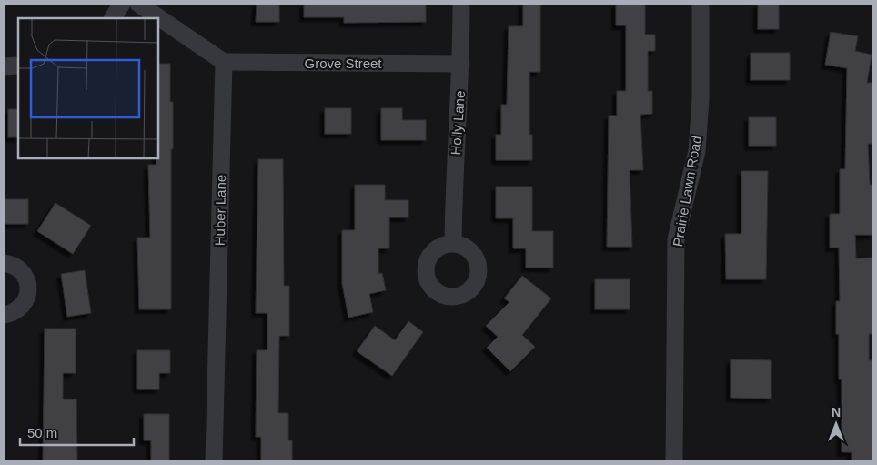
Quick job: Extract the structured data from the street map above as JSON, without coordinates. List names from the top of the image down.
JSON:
{
  "streets": {
    "street": [
      "Grove Street",
      "Holly Lane",
      "Prairie Lawn Road",
      "Huber Lane"
    ]
  },
  "crossings": [
    ["Grove Street", "Holly Lane"],
    ["Grove Street", "Huber Lane"]
  ],
  "scale_bar": "50 m",
  "north": "top"
}
